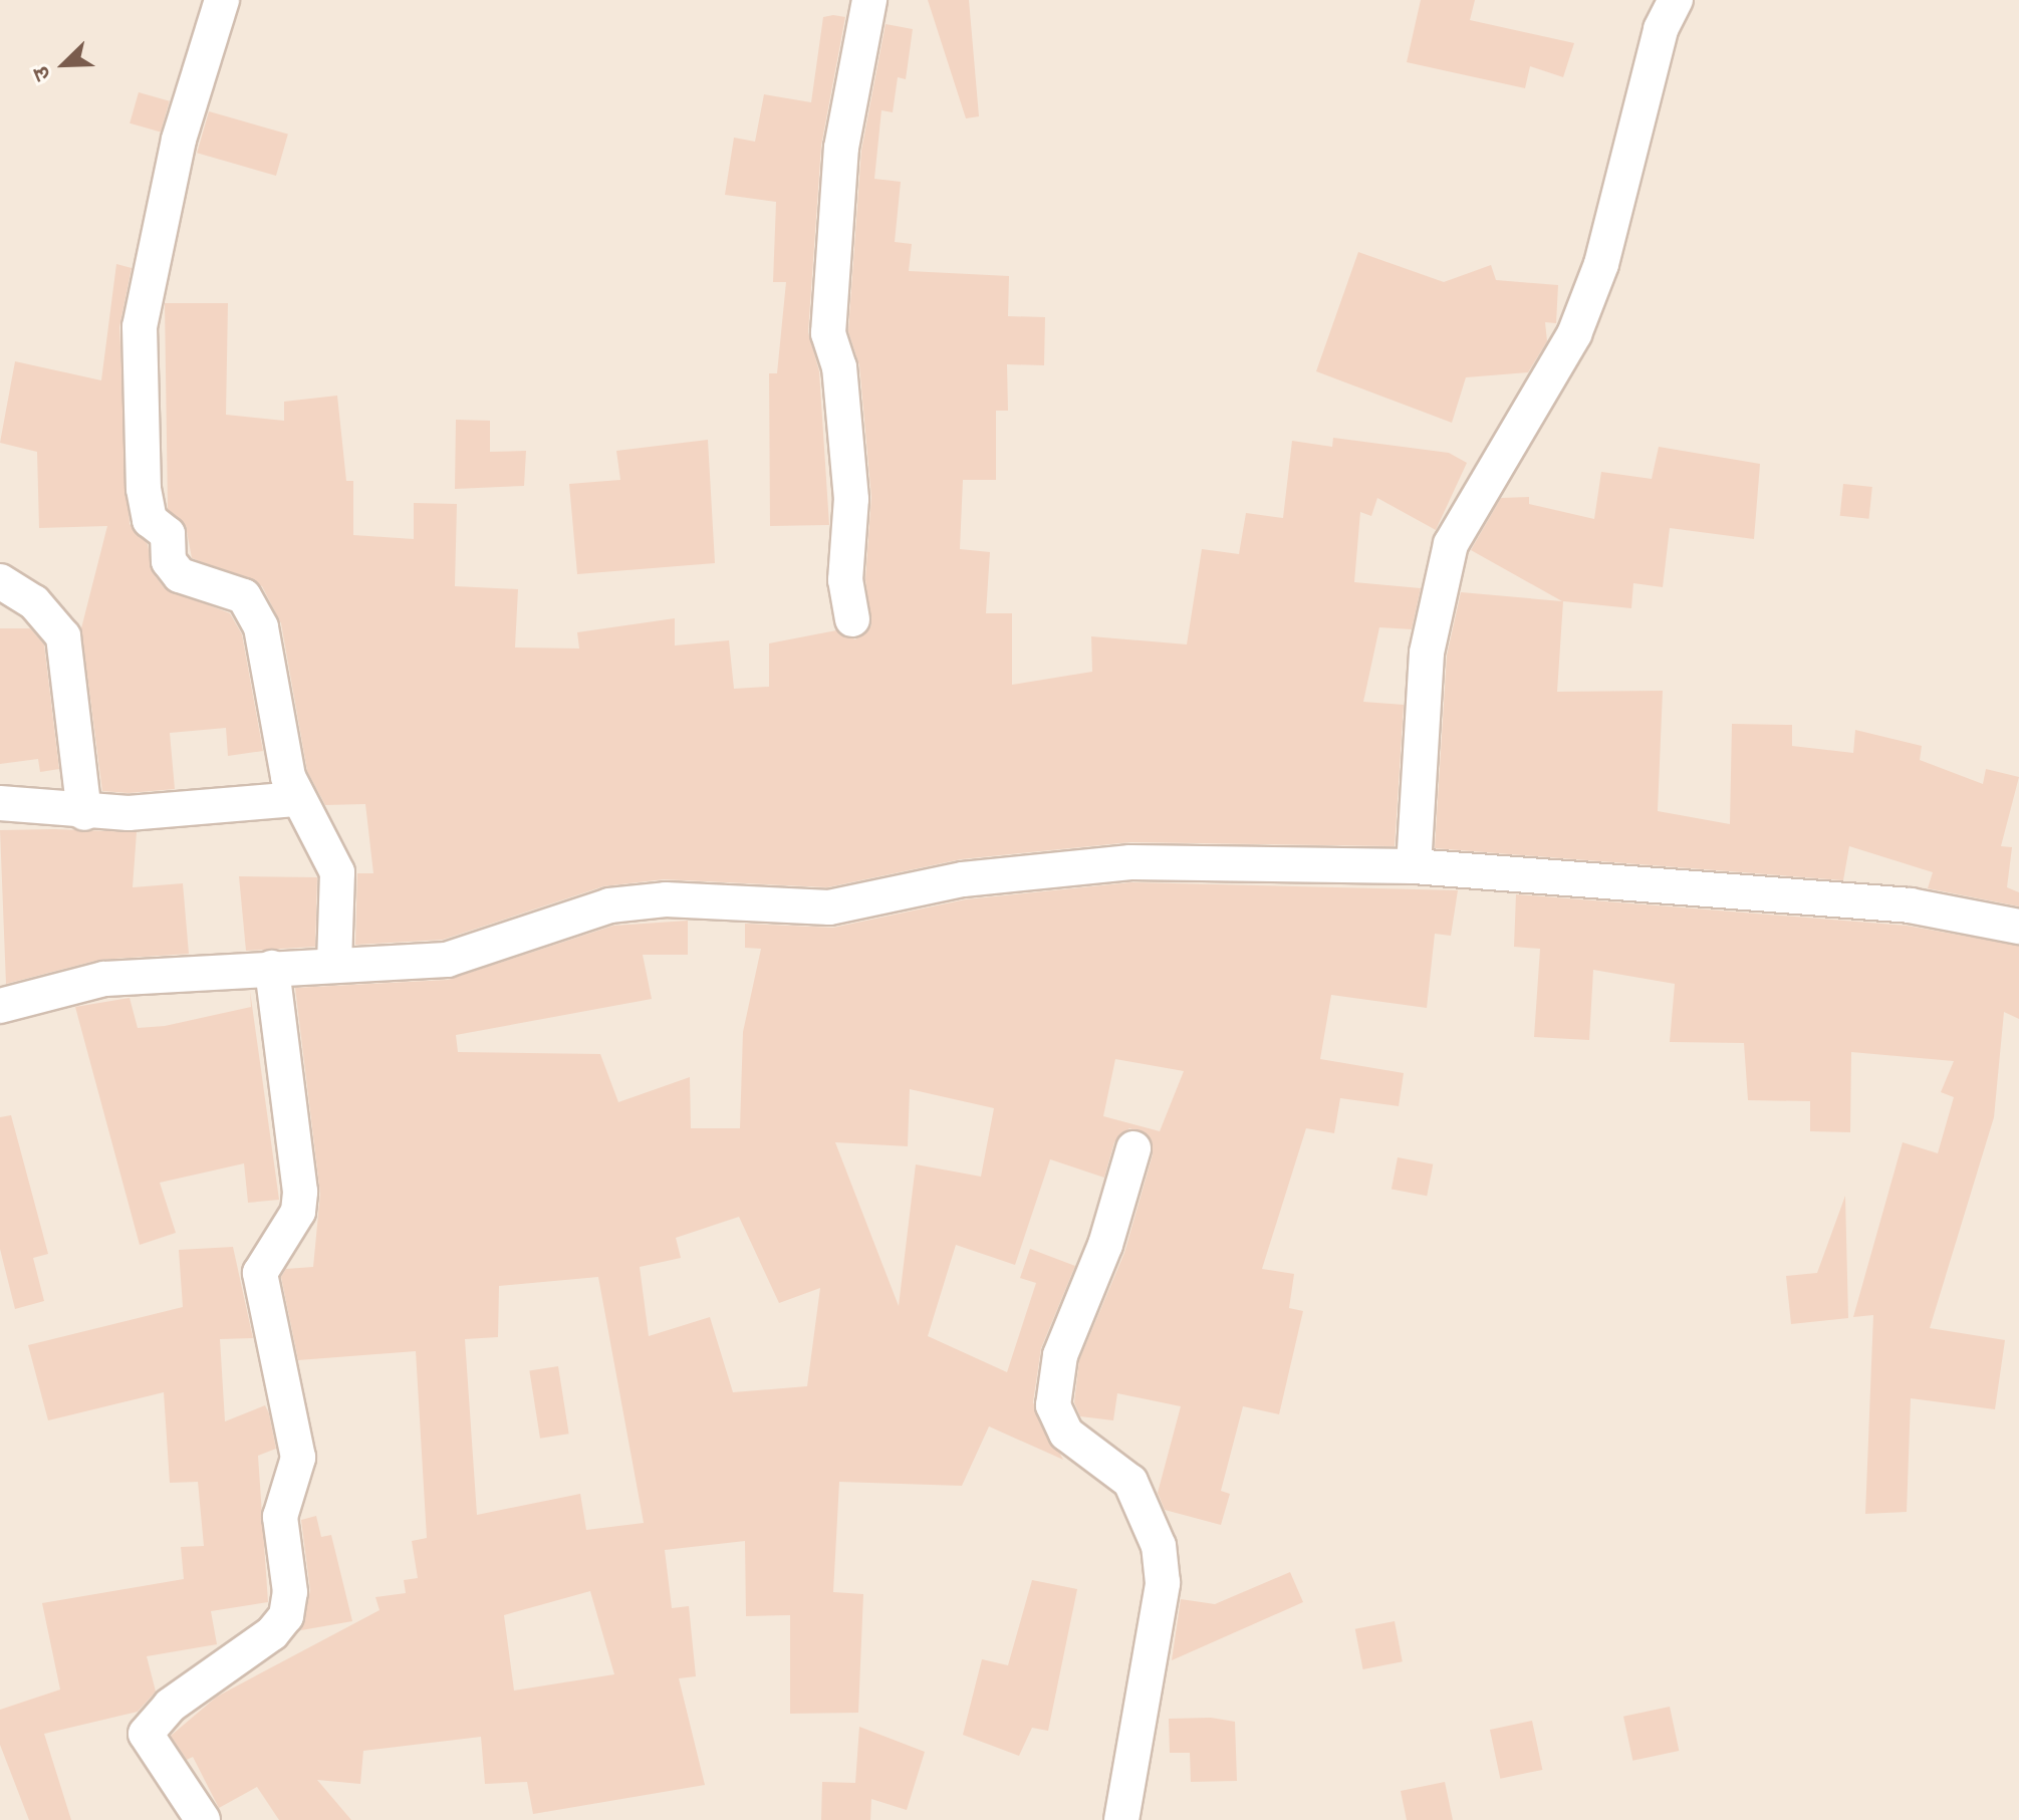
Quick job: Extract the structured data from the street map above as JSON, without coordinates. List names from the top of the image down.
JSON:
{
  "north": "bottom left"
}
